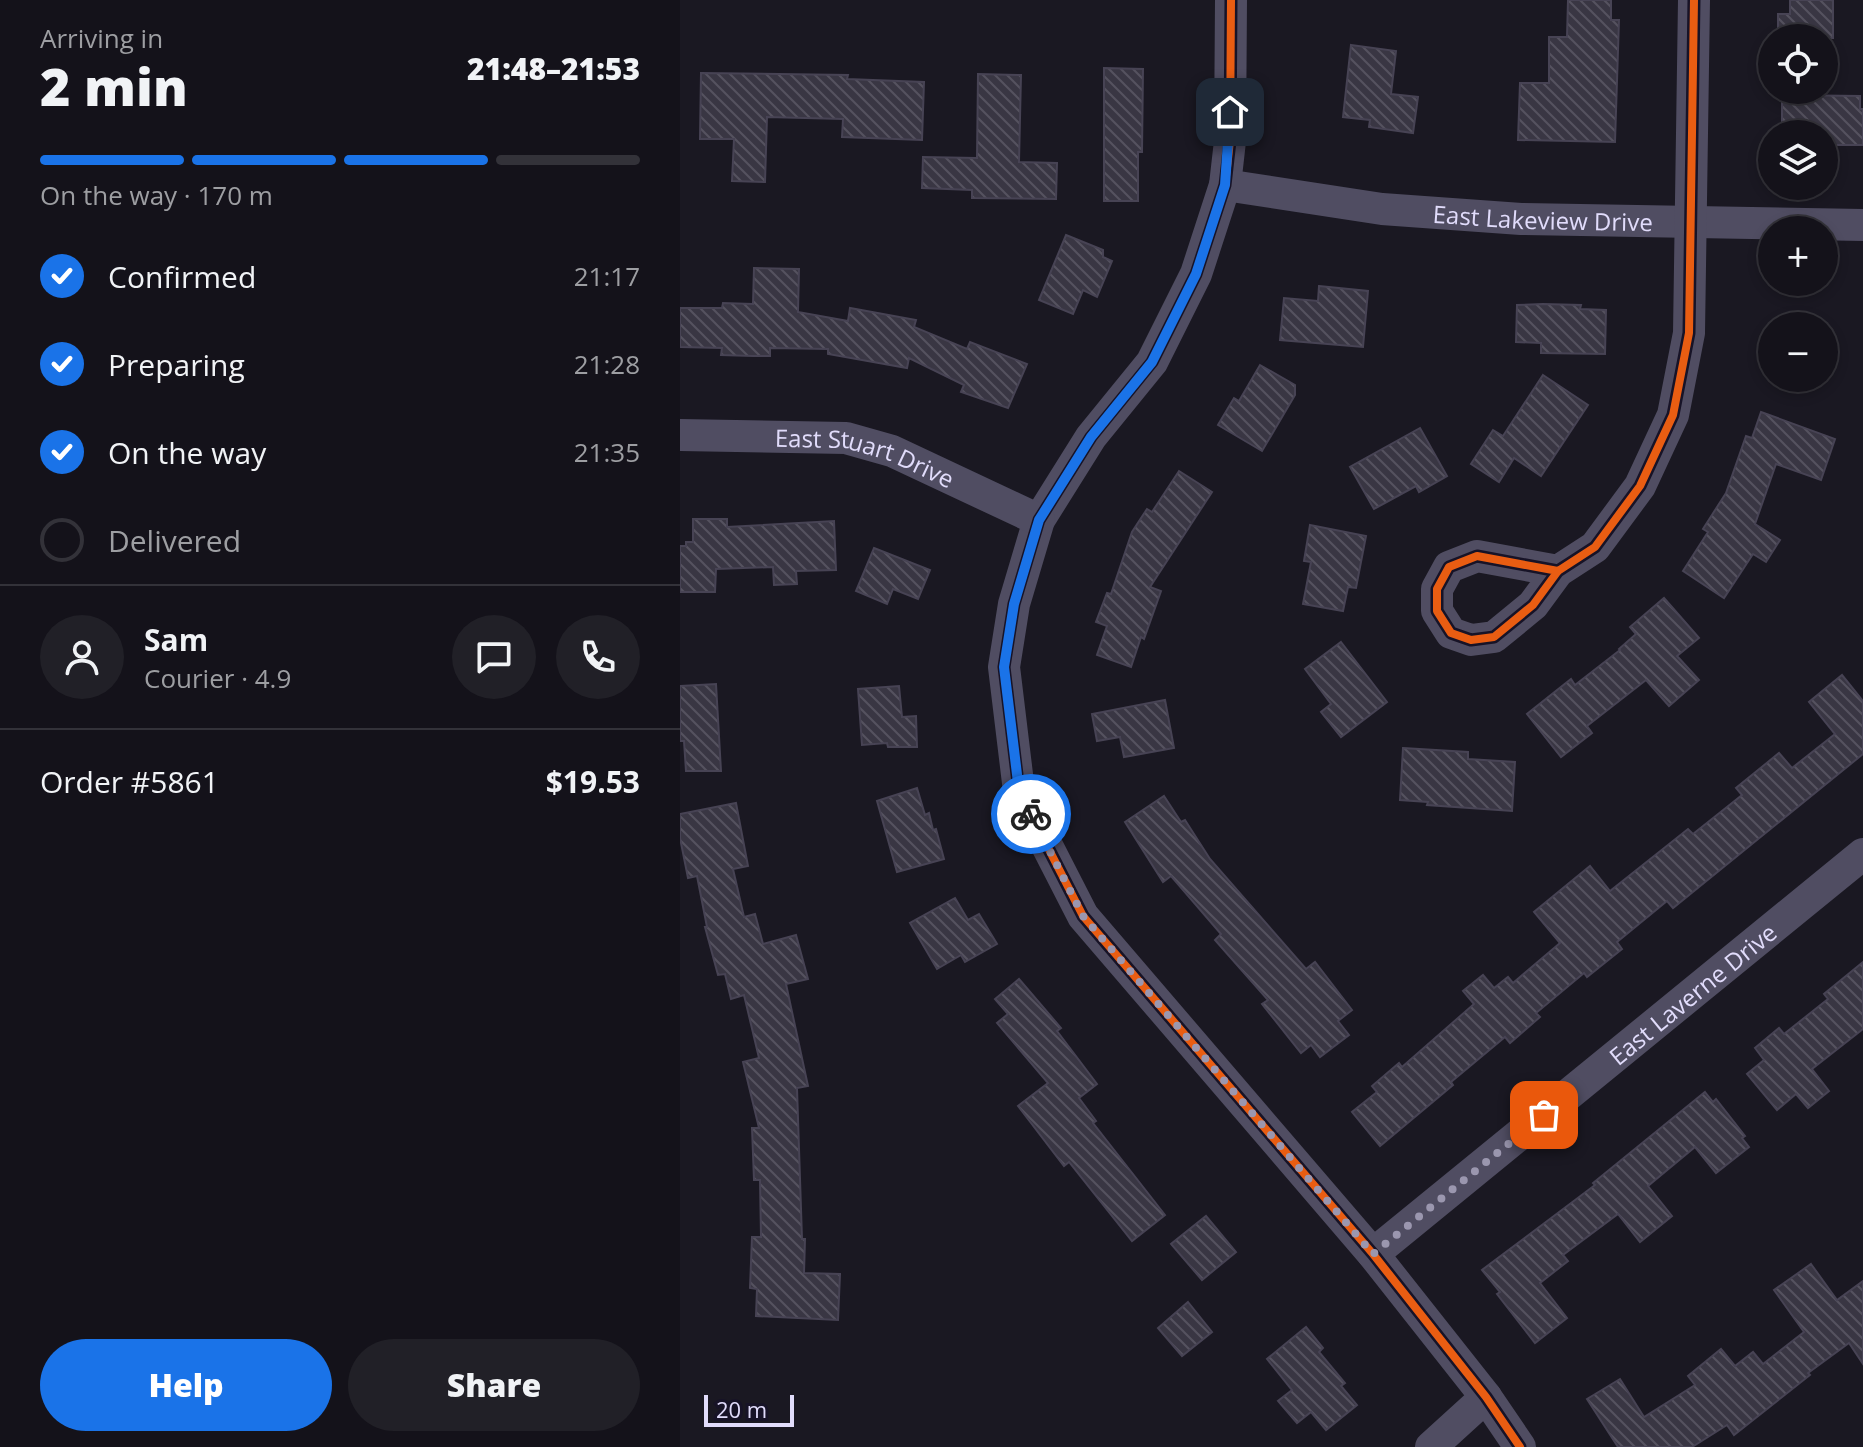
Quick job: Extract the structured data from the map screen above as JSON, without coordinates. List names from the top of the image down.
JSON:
{
  "streets": {
    "street": ["East Lakeview Drive", "East Stuart Drive", "East Laverne Drive"]
  },
  "scale_bar": "20 m",
  "page": {
    "heading": ["2 min", "Arriving in", "21:48–21:53"],
    "panel": [
      "Sam",
      "Courier · 4.9",
      "Order #5861",
      "$19.53"
    ],
    "map_buttons": ["+", "−"],
    "bar": "On the way · 170 m",
    "list": [
      ["Confirmed", "21:17"],
      ["Preparing", "21:28"],
      ["On the way", "21:35"],
      "Delivered"
    ],
    "buttons": ["Help", "Share"],
    "scale": "20 m"
  }
}
